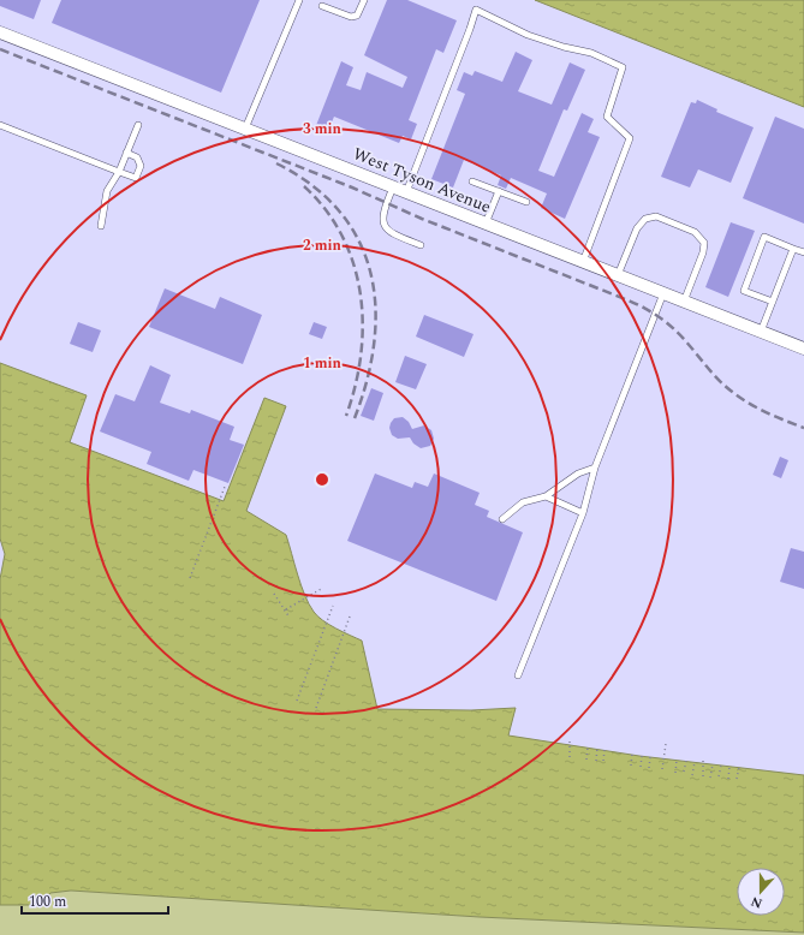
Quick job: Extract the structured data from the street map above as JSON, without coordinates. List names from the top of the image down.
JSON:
{
  "streets": {
    "street": ["West Tyson Avenue"]
  },
  "scale_bar": "100 m",
  "north": "bottom",
  "rings": ["3 min", "2 min", "1 min"]
}
